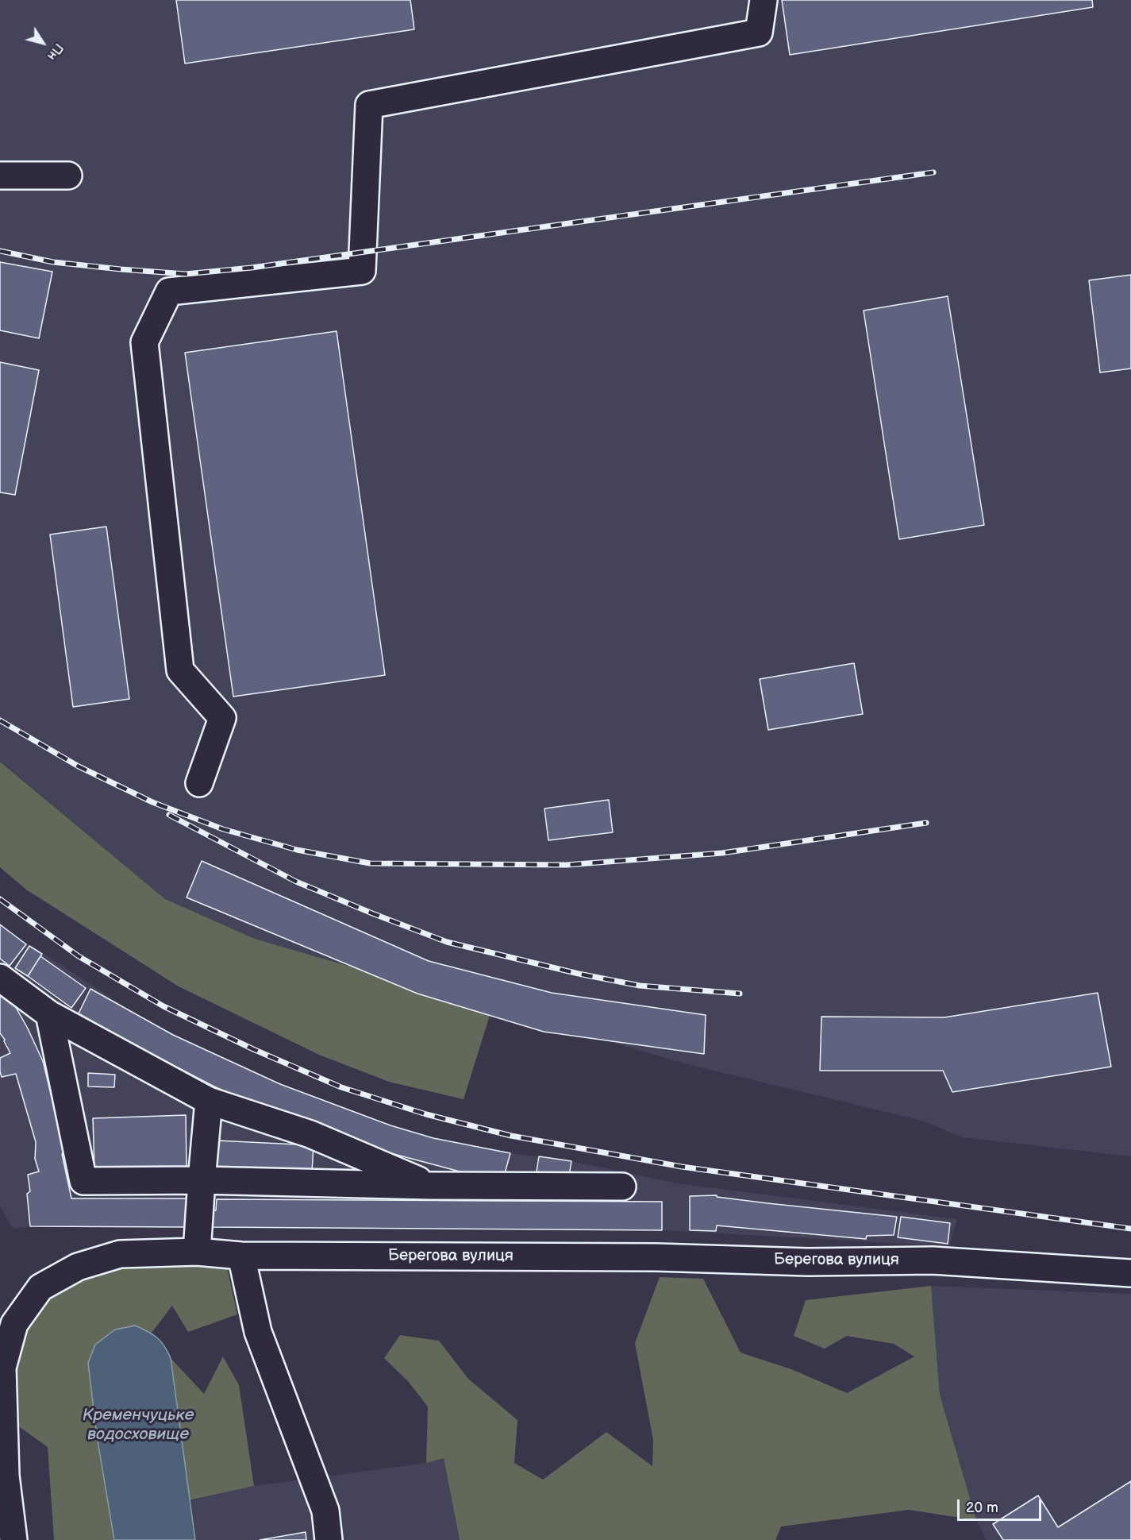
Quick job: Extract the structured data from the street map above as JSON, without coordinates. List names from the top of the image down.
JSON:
{
  "streets": {
    "street": ["Берегова вулиця"]
  },
  "water": ["Кременчуцьке водосховище"],
  "scale_bar": "20 m",
  "north": "bottom right"
}
